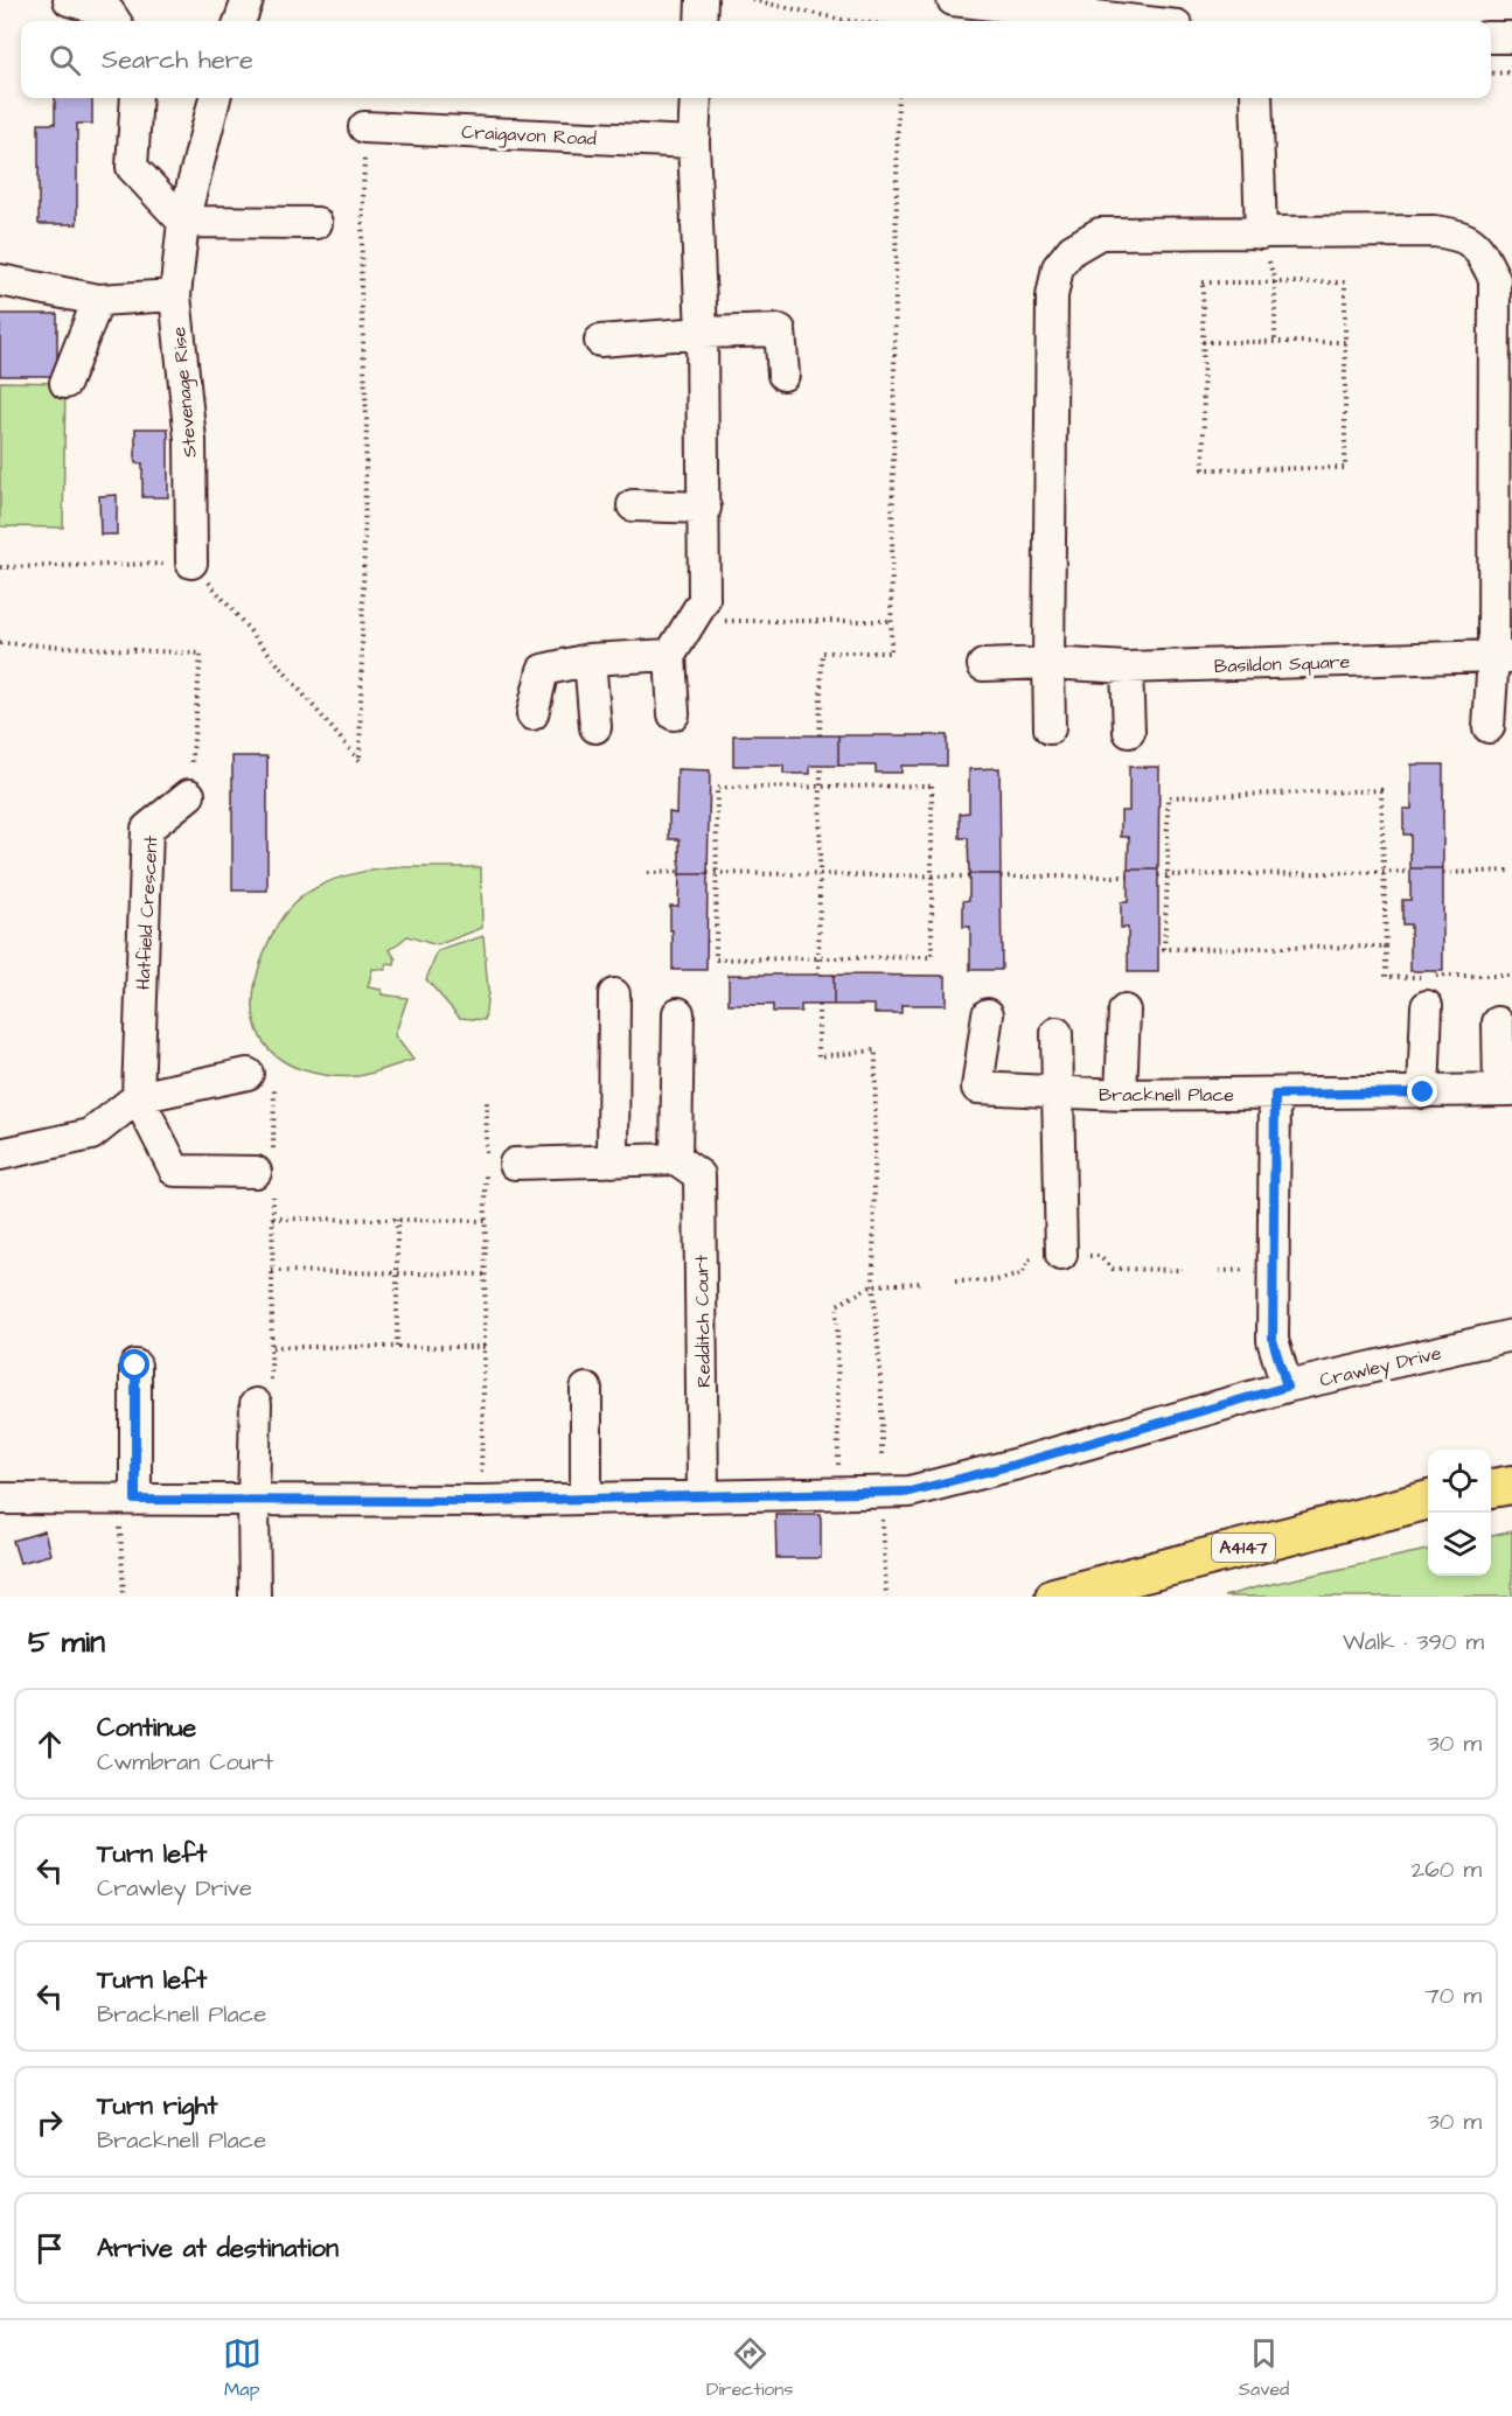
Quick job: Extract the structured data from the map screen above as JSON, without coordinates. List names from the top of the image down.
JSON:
{
  "streets": {
    "main road": ["A4147"],
    "street": [
      "Craigavon Road",
      "Stevenage Rise",
      "Basildon Square",
      "Hatfield Crescent",
      "Bracknell Place",
      "Redditch Court",
      "Crawley Drive"
    ]
  },
  "crossings": [
    ["Redditch Court", "Crawley Drive"]
  ],
  "page": {
    "search": "Search here",
    "heading": ["5 min", "Walk · 390 m"],
    "list": [
      ["Continue", "Cwmbran Court", "30 m"],
      ["Turn left", "Crawley Drive", "260 m"],
      ["Turn left", "Bracknell Place", "70 m"],
      ["Turn right", "Bracknell Place", "30 m"],
      "Arrive at destination"
    ],
    "nav": ["Map", "Directions", "Saved"]
  }
}
